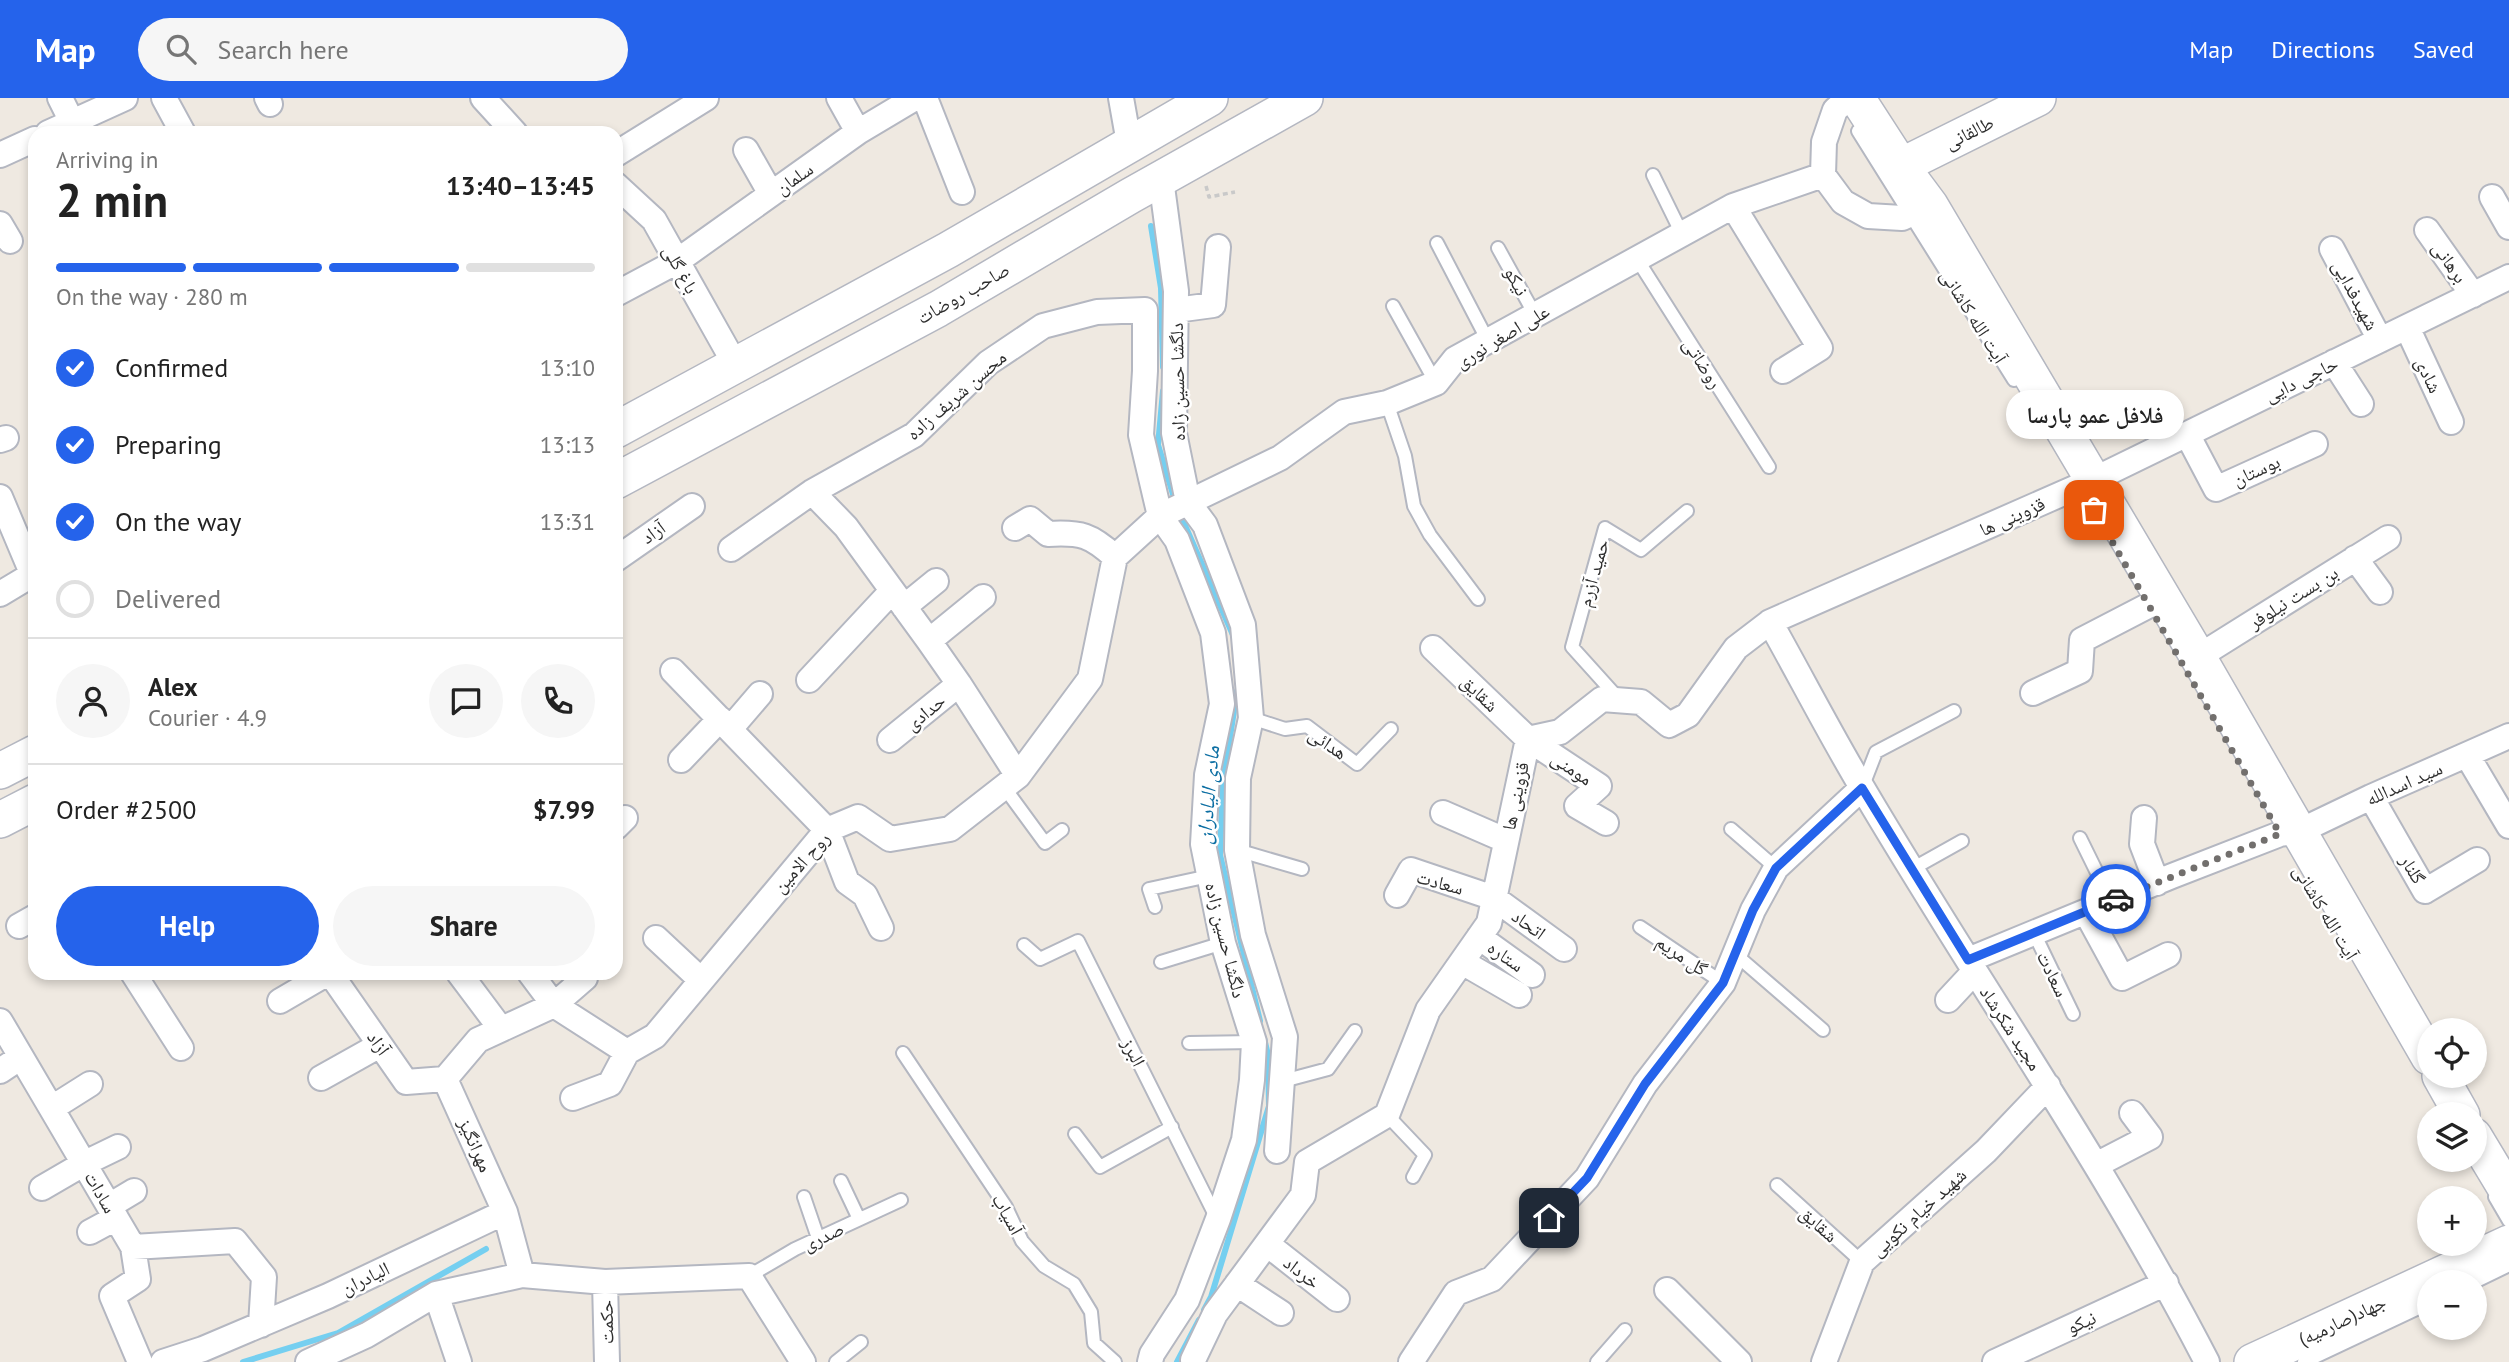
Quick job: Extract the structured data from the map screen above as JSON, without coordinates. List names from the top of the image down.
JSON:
{
  "streets": {
    "street": [
      "طالقانی",
      "سلمان",
      "برهانی",
      "باغ گلی",
      "نیکو",
      "صاحب روضات",
      "شهیدفدایی",
      "آیت الله کاشانی",
      "علی اصغر نوری",
      "شادی",
      "حاجی دایی",
      "دلگشا حسین زاده",
      "محسن شریف زاده",
      "بوستان",
      "قزوینی ها",
      "آزاد",
      "بن بست نیلوفر",
      "شقایق",
      "حدادی",
      "مومنی",
      "سید اسدالله",
      "روح الامین",
      "گلنار",
      "سعادت",
      "اتحاد",
      "ستاره",
      "مجید شکرشاد",
      "مهرانگیز",
      "سادات",
      "شهید خیام نکویی",
      "خرداد",
      "الیادران",
      "جهاد(صارمیه)",
      "حکمت"
    ],
    "lane": [
      "روضاتی",
      "حمید آزرم",
      "هدائی",
      "گل مریم",
      "البرز",
      "آسیاب",
      "صدری"
    ]
  },
  "crossings": [
    ["طالقانی", "آیت الله کاشانی"],
    ["سلمان", "باغ گلی"],
    ["برهانی", "حاجی دایی"],
    ["نیکو", "علی اصغر نوری"],
    ["نیکو", "مجید شکرشاد"],
    ["صاحب روضات", "دلگشا حسین زاده"],
    ["شهیدفدایی", "حاجی دایی"],
    ["آیت الله کاشانی", "حاجی دایی"],
    ["آیت الله کاشانی", "قزوینی ها"],
    ["آیت الله کاشانی", "بن بست نیلوفر"],
    ["آیت الله کاشانی", "سید اسدالله"],
    ["علی اصغر نوری", "روضاتی"],
    ["علی اصغر نوری", "دلگشا حسین زاده"],
    ["شادی", "حاجی دایی"],
    ["حاجی دایی", "بوستان"],
    ["حاجی دایی", "قزوینی ها"],
    ["دلگشا حسین زاده", "محسن شریف زاده"],
    ["دلگشا حسین زاده", "هدائی"],
    ["دلگشا حسین زاده", "البرز"],
    ["قزوینی ها", "حمید آزرم"],
    ["قزوینی ها", "شقایق"],
    ["قزوینی ها", "مومنی"],
    ["قزوینی ها", "سعادت"],
    ["قزوینی ها", "اتحاد"],
    ["قزوینی ها", "ستاره"],
    ["قزوینی ها", "مجید شکرشاد"],
    ["آزاد", "مهرانگیز"],
    ["شقایق", "مومنی"],
    ["شقایق", "شهید خیام نکویی"],
    ["سید اسدالله", "گلنار"],
    ["سید اسدالله", "سعادت"],
    ["سید اسدالله", "مجید شکرشاد"],
    ["سعادت", "اتحاد"],
    ["مجید شکرشاد", "شهید خیام نکویی"],
    ["مهرانگیز", "الیادران"]
  ],
  "water": ["مادی الیادران"],
  "places": ["فلافل عمو پارسا"],
  "page": {
    "header": "Map",
    "search": "Search here",
    "nav": ["Map", "Directions", "Saved"],
    "heading": ["2 min", "Arriving in", "13:40–13:45"],
    "panel": [
      "Alex",
      "Courier · 4.9",
      "Order #2500",
      "$7.99"
    ],
    "bar": "On the way · 280 m",
    "list": [
      ["Confirmed", "13:10"],
      ["Preparing", "13:13"],
      ["On the way", "13:31"],
      "Delivered"
    ],
    "bubble": "فلافل عمو پارسا",
    "buttons": ["Help", "Share"],
    "map_buttons": ["+", "−"]
  }
}
